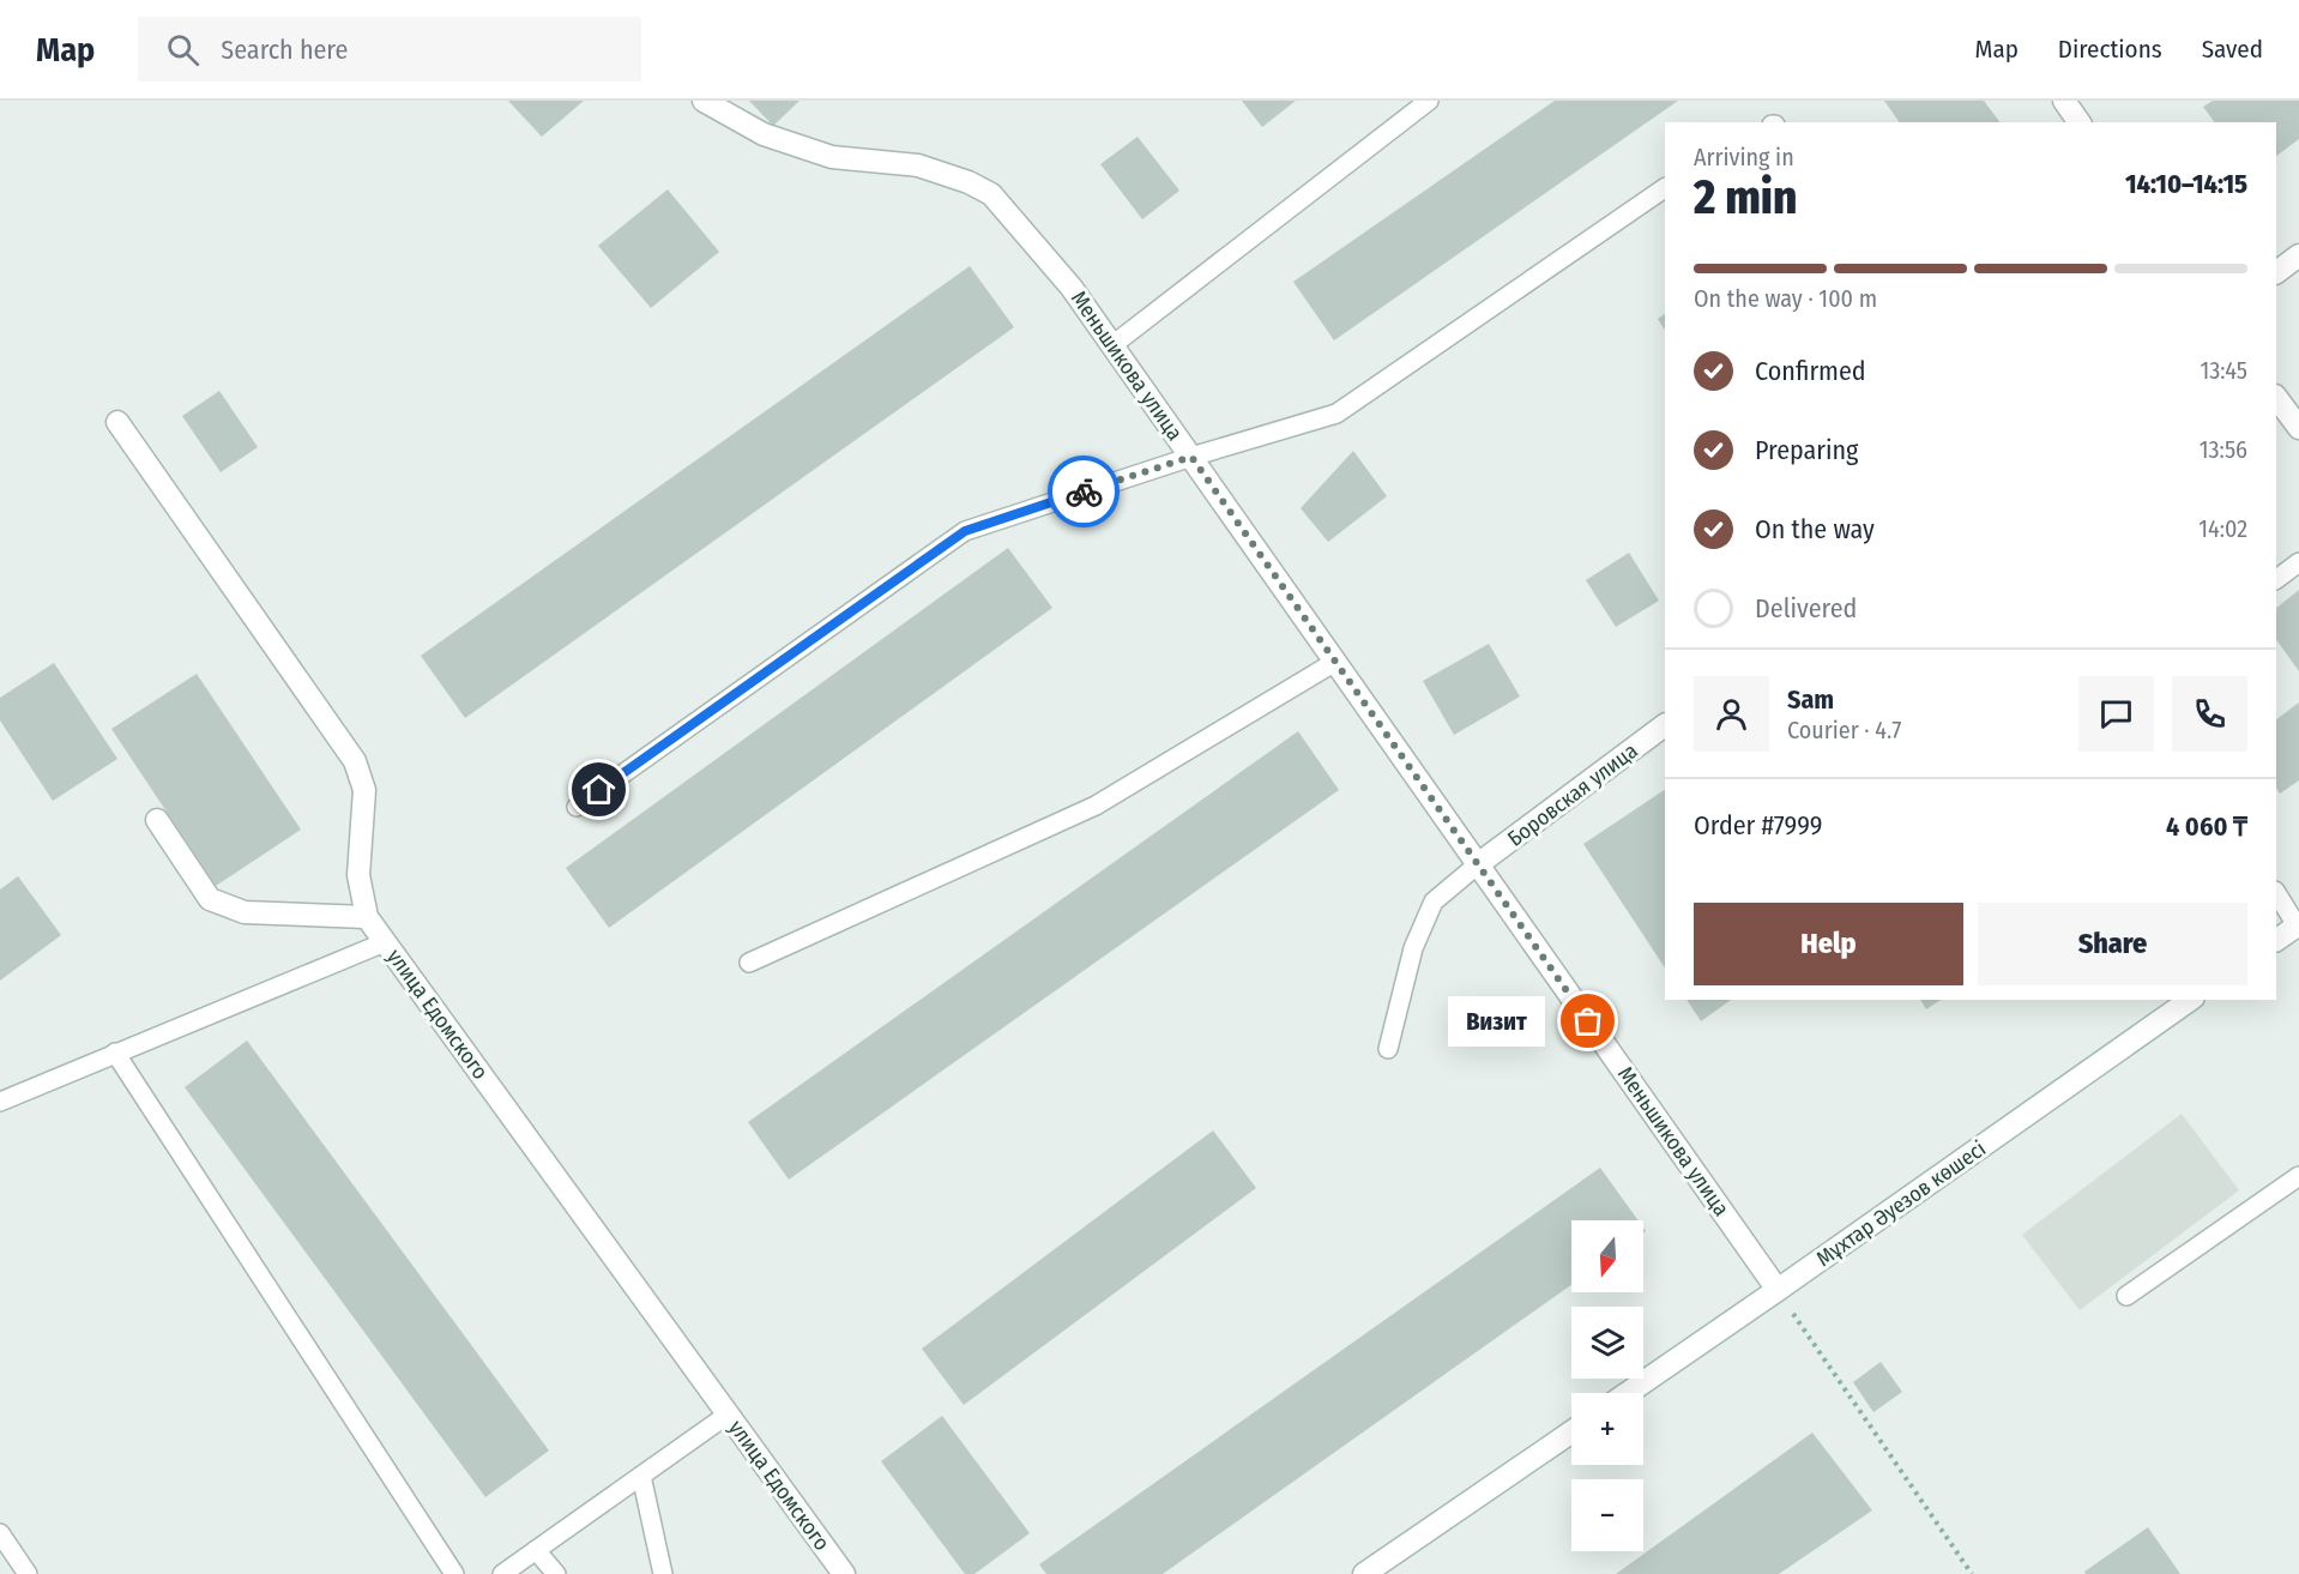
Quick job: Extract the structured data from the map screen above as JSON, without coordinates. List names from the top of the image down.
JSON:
{
  "streets": {
    "street": [
      "Меньшикова улица",
      "Боровская улица",
      "улица Едомского",
      "Мұхтар Әуезов көшесі"
    ]
  },
  "crossings": [
    ["Меньшикова улица", "Боровская улица"],
    ["Меньшикова улица", "Мұхтар Әуезов көшесі"]
  ],
  "places": ["Визит"],
  "north": "bottom",
  "page": {
    "header": "Map",
    "search": "Search here",
    "nav": ["Map", "Directions", "Saved"],
    "heading": ["2 min", "Arriving in", "14:10–14:15"],
    "panel": [
      "Sam",
      "Courier · 4.7",
      "Order #7999",
      "4 060 ₸"
    ],
    "bar": "On the way · 100 m",
    "list": [
      ["Confirmed", "13:45"],
      ["Preparing", "13:56"],
      ["On the way", "14:02"],
      "Delivered"
    ],
    "buttons": ["Help", "Share"],
    "bubble": "Визит",
    "map_buttons": ["+", "−"]
  }
}
